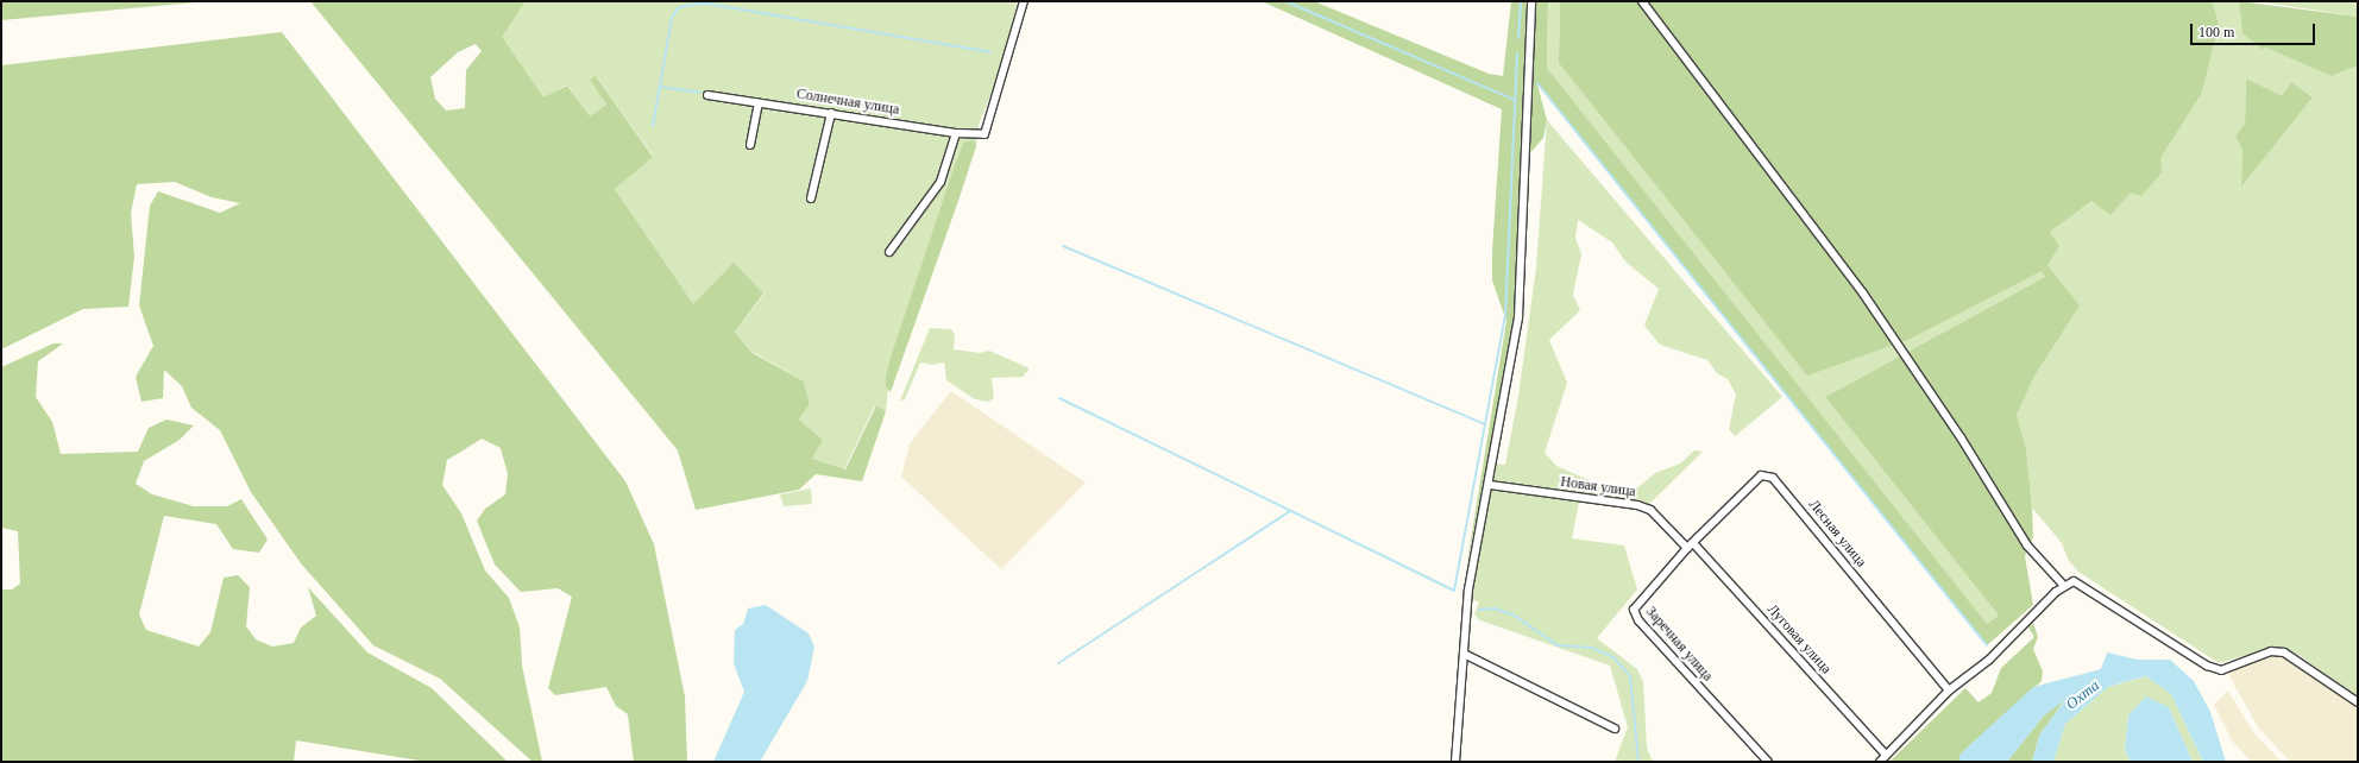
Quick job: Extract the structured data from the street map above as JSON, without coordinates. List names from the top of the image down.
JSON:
{
  "streets": {
    "street": [
      "Солнечная улица",
      "Новая улица",
      "Лесная улица",
      "Луговая улица",
      "Заречная улица"
    ]
  },
  "crossings": [
    ["Новая улица", "Лесная улица"],
    ["Новая улица", "Луговая улица"],
    ["Новая улица", "Заречная улица"],
    ["Лесная улица", "Луговая улица"],
    ["Лесная улица", "Заречная улица"],
    ["Луговая улица", "Заречная улица"]
  ],
  "water": ["Охта"],
  "scale_bar": "100 m"
}
